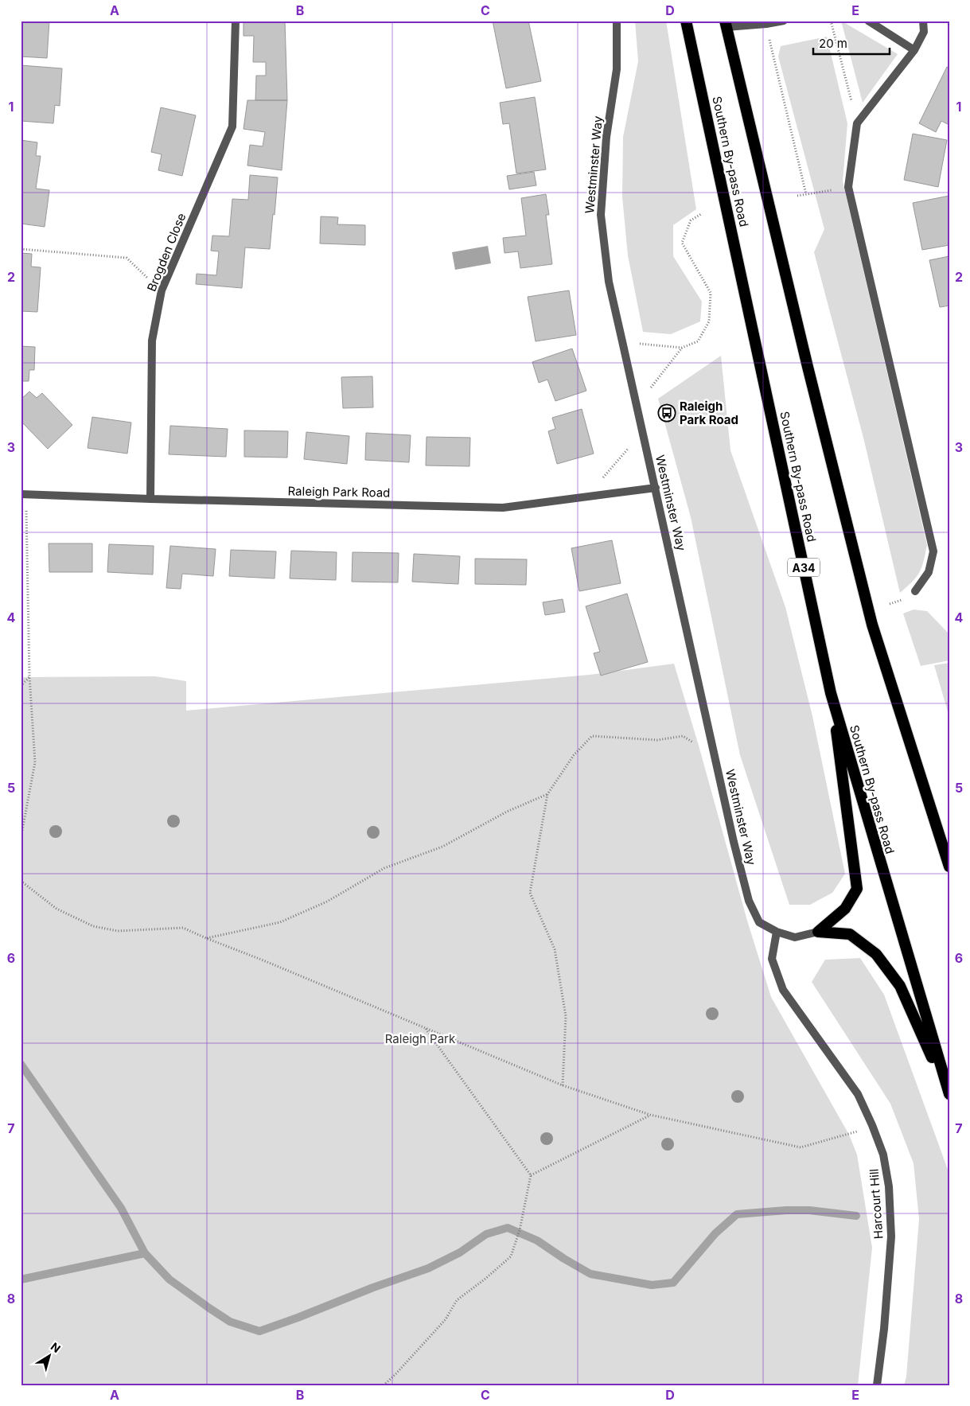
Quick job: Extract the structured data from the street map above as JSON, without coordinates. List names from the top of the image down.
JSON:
{
  "streets": {
    "highway": ["Southern By-pass Road", "A34"],
    "street": [
      "Westminster Way",
      "Brogden Close",
      "Raleigh Park Road",
      "Harcourt Hill"
    ]
  },
  "crossings": [
    ["Westminster Way", "Raleigh Park Road"],
    ["Westminster Way", "Harcourt Hill"],
    ["Brogden Close", "Raleigh Park Road"]
  ],
  "parks": ["Raleigh Park"],
  "places": {
    "bus stop": ["Raleigh Park Road"]
  },
  "scale_bar": "20 m",
  "north": "top right",
  "grid": {
    "columns": [
      "A",
      "B",
      "C",
      "D",
      "E"
    ],
    "rows": [
      "1",
      "2",
      "3",
      "4",
      "5",
      "6",
      "7",
      "8"
    ]
  }
}
